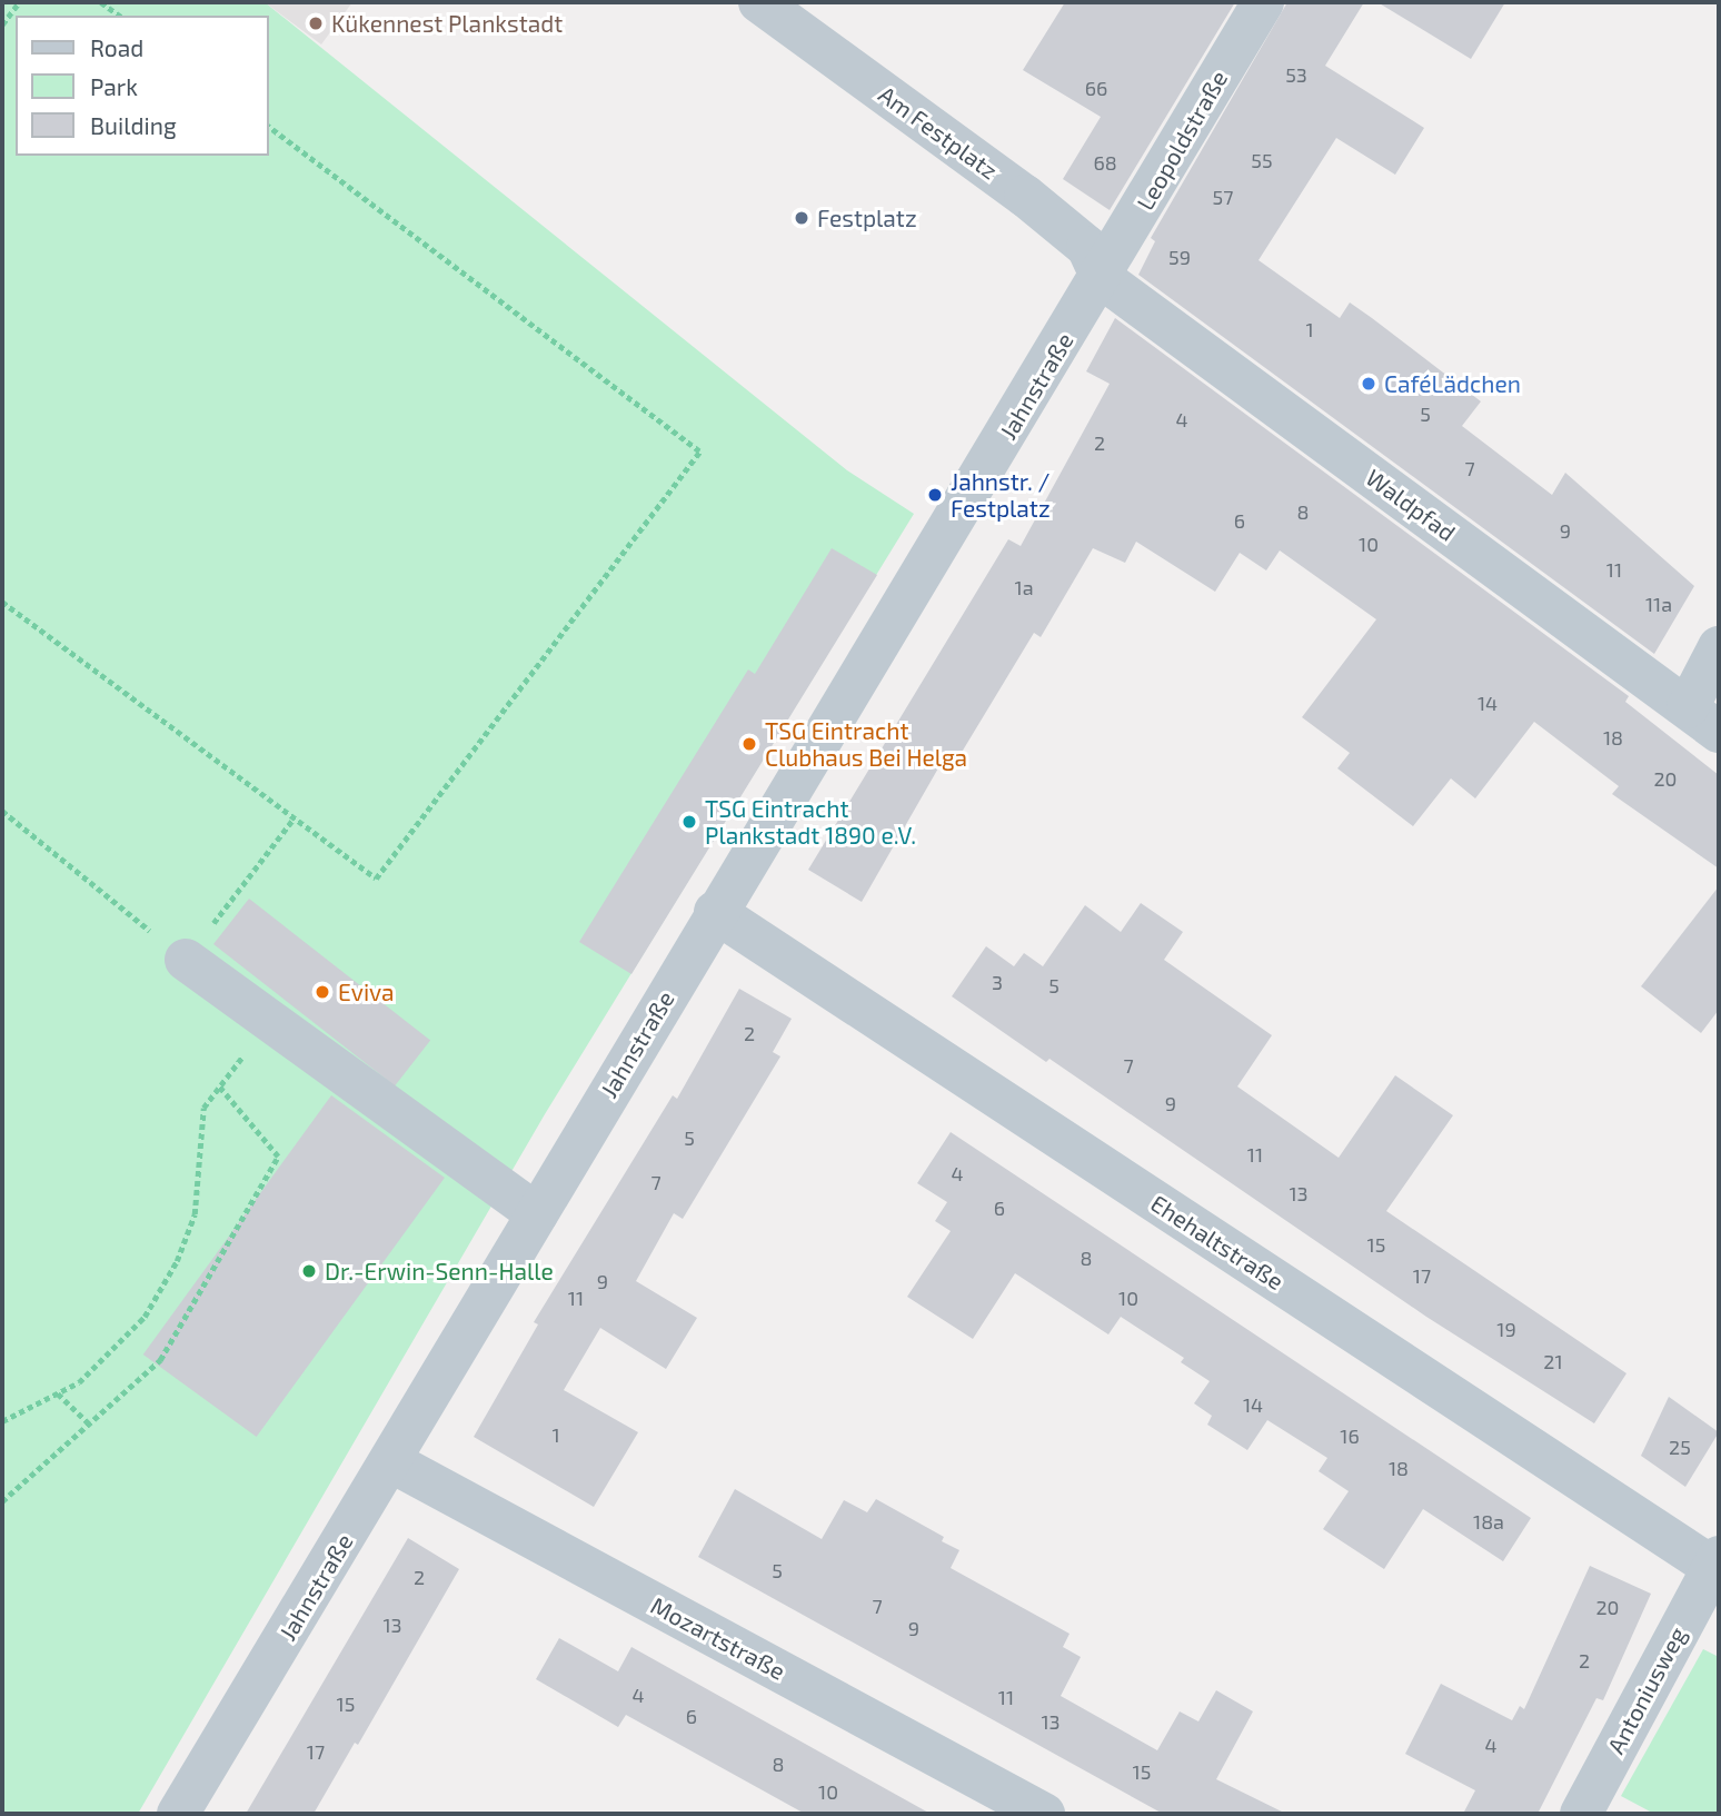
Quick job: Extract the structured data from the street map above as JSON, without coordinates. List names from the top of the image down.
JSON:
{
  "streets": {
    "street": [
      "Am Festplatz",
      "Leopoldstraße",
      "Jahnstraße",
      "Waldpfad",
      "Ehehaltstraße",
      "Mozartstraße",
      "Antoniusweg"
    ]
  },
  "crossings": [
    ["Am Festplatz", "Leopoldstraße"],
    ["Am Festplatz", "Jahnstraße"],
    ["Am Festplatz", "Waldpfad"],
    ["Leopoldstraße", "Jahnstraße"],
    ["Leopoldstraße", "Waldpfad"],
    ["Jahnstraße", "Waldpfad"],
    ["Jahnstraße", "Ehehaltstraße"],
    ["Jahnstraße", "Mozartstraße"],
    ["Ehehaltstraße", "Antoniusweg"]
  ],
  "places": [
    "Kükennest Plankstadt",
    "Festplatz",
    "CaféLädchen",
    "Jahnstr. / Festplatz",
    "TSG Eintracht Clubhaus Bei Helga",
    "TSG Eintracht Plankstadt 1890 e.V.",
    "Eviva",
    "Dr.-Erwin-Senn-Halle"
  ],
  "house_numbers": [
    "53",
    "66",
    "55",
    "68",
    "57",
    "59",
    "1",
    "5",
    "4",
    "2",
    "7",
    "8",
    "6",
    "9",
    "10",
    "11",
    "1a",
    "11a",
    "14",
    "18",
    "20",
    "3",
    "5",
    "2",
    "7",
    "9",
    "5",
    "11",
    "4",
    "7",
    "13",
    "6",
    "15",
    "8",
    "17",
    "9",
    "11",
    "10",
    "19",
    "21",
    "14",
    "1",
    "16",
    "25",
    "18",
    "18a",
    "5",
    "2",
    "7",
    "20",
    "13",
    "9",
    "2",
    "4",
    "11",
    "15",
    "6",
    "13",
    "4",
    "17",
    "8",
    "15",
    "10"
  ],
  "legend": ["Road", "Park", "Building"]
}
